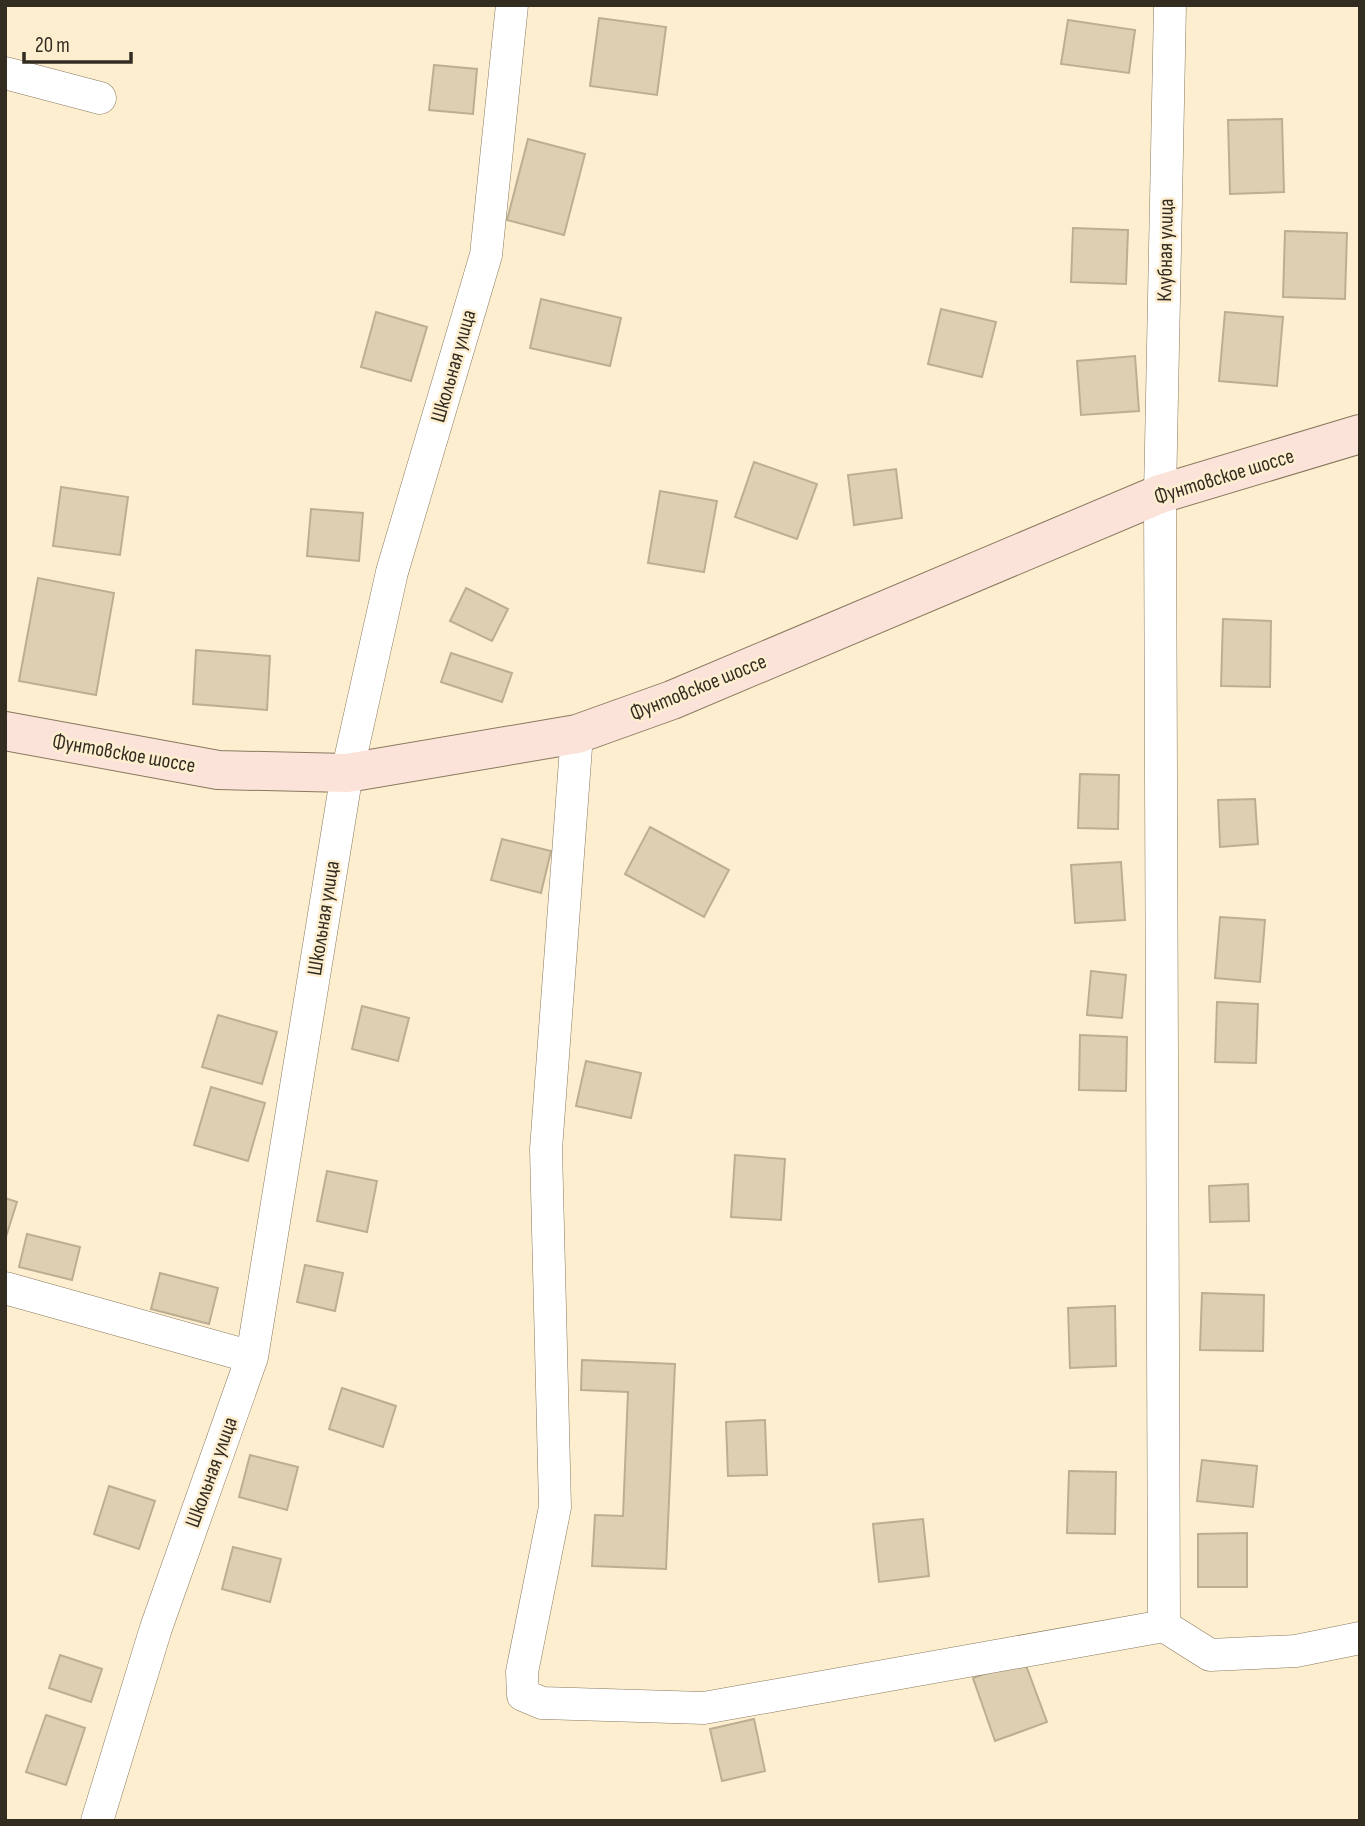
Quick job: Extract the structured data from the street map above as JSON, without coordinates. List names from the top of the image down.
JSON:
{
  "streets": {
    "street": ["Клубная улица", "Школьная улица", "Фунтовское шоссе"]
  },
  "crossings": [
    ["Клубная улица", "Фунтовское шоссе"],
    ["Школьная улица", "Фунтовское шоссе"]
  ],
  "scale_bar": "20 m"
}
